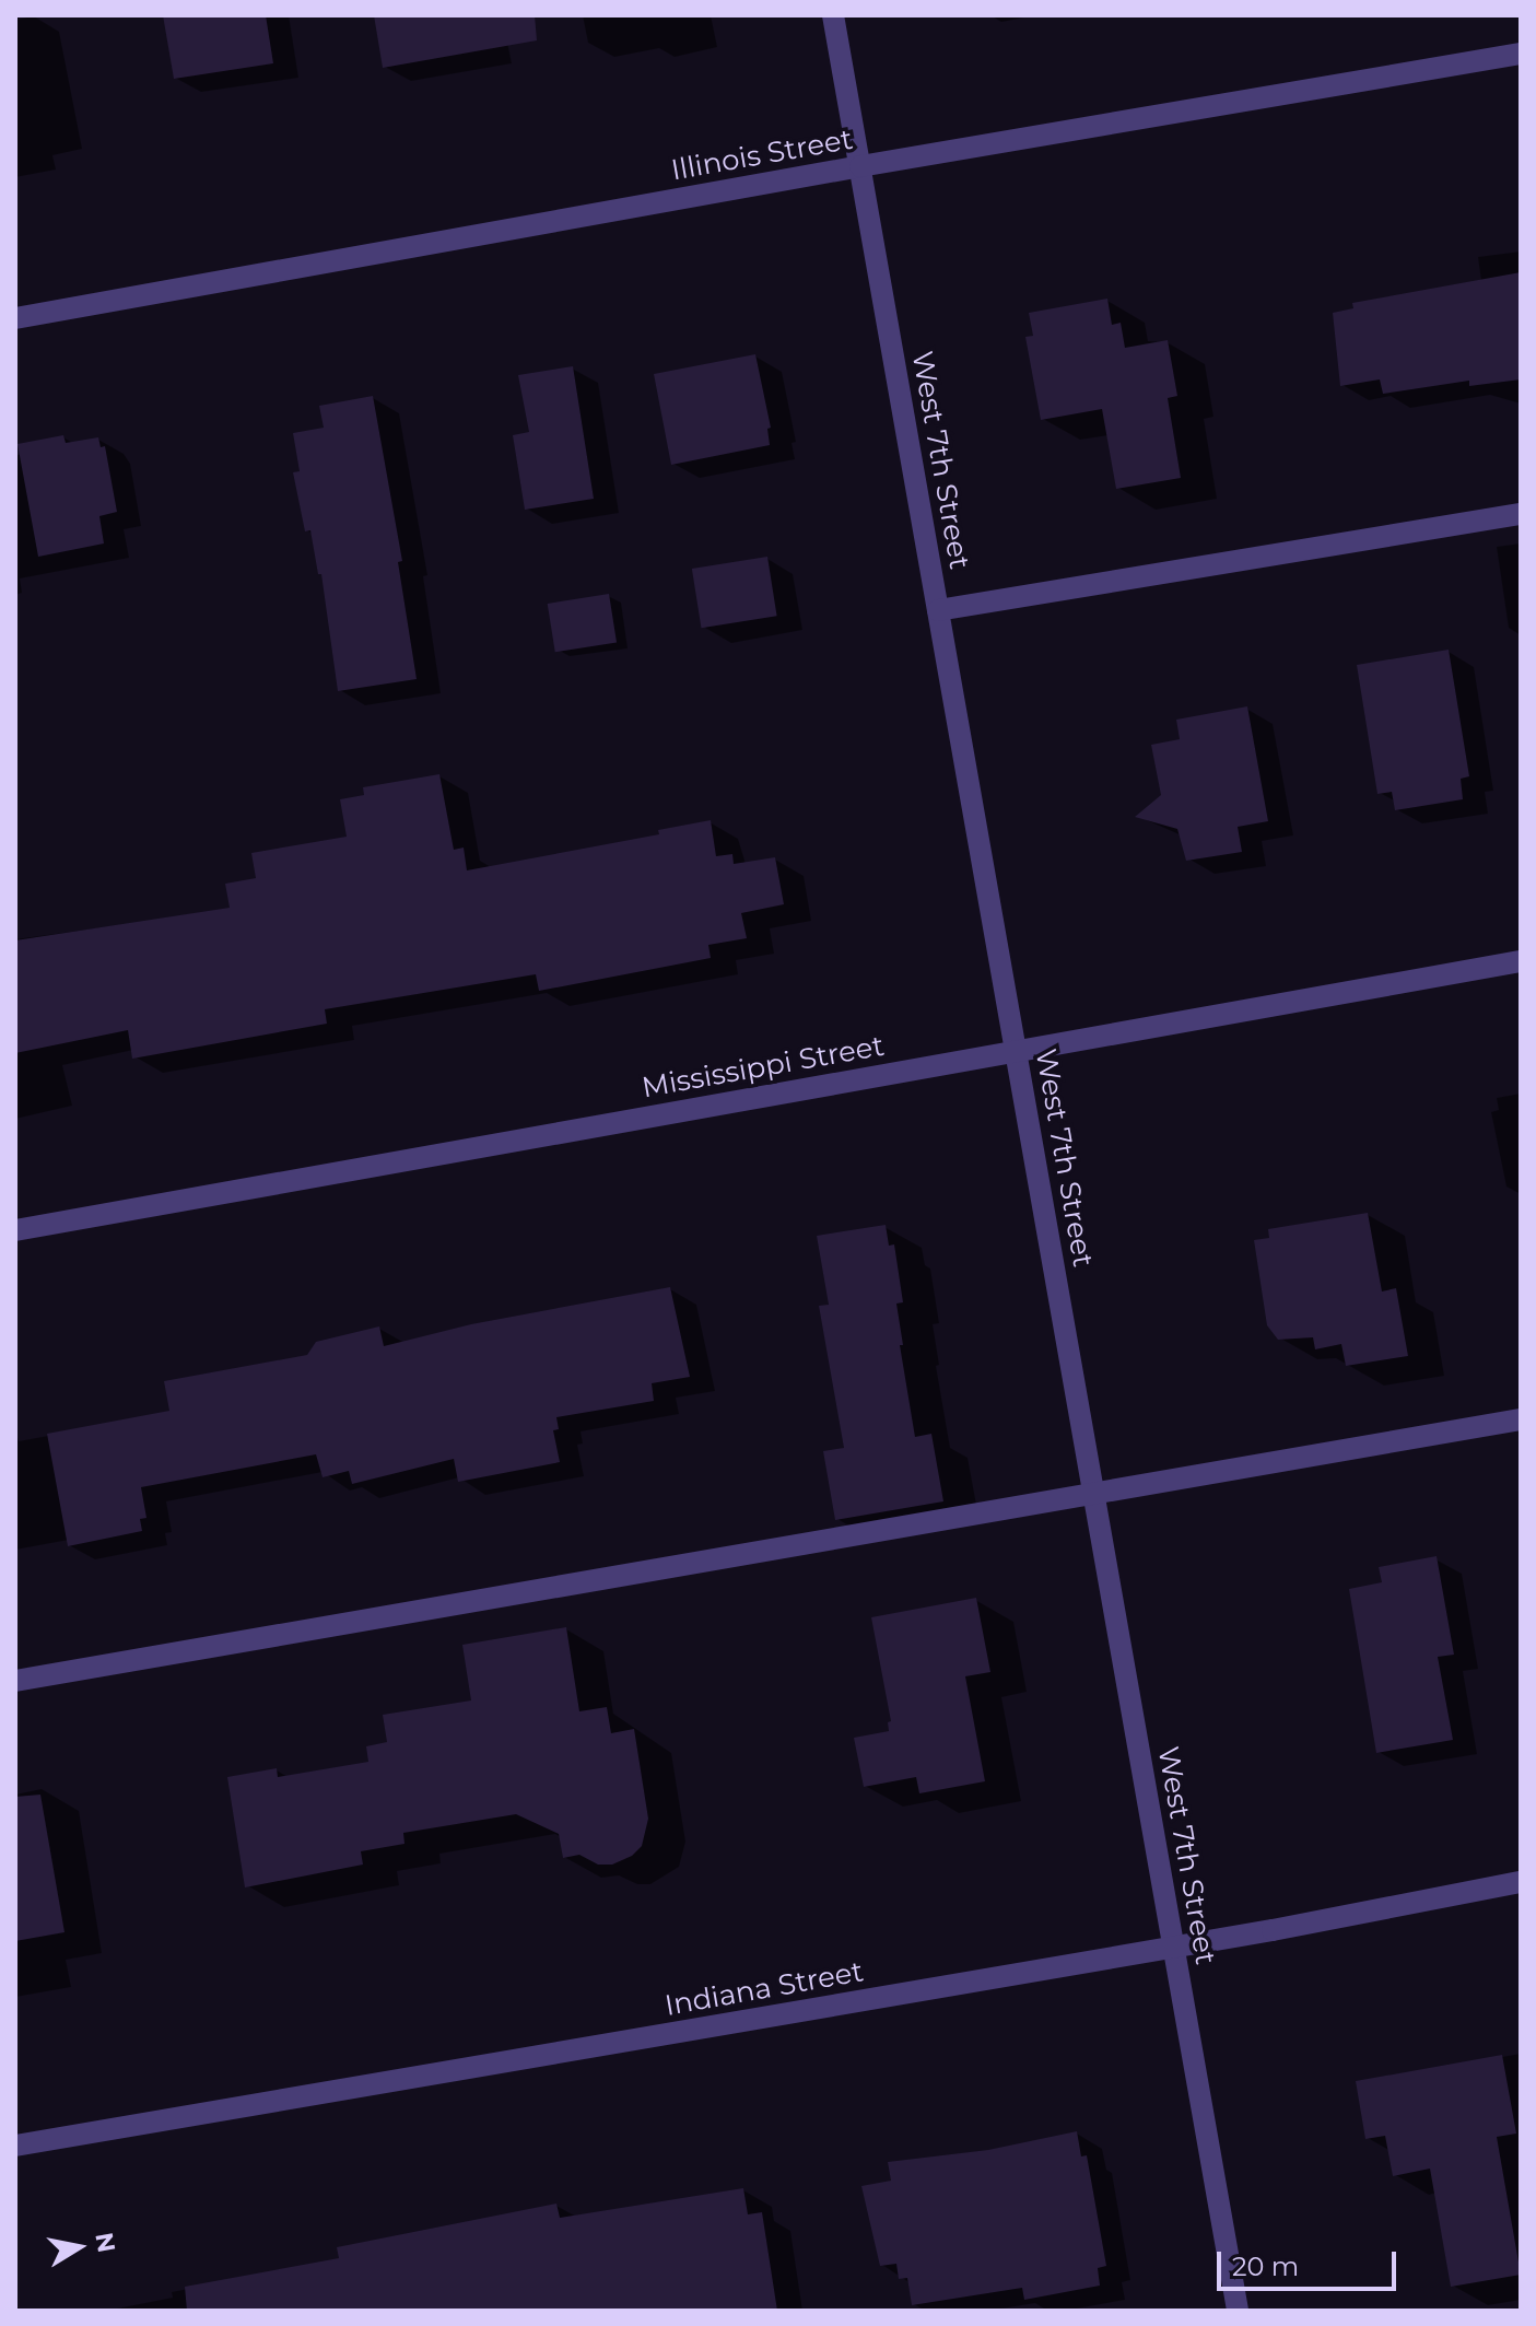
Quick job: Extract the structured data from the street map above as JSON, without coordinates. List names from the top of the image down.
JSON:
{
  "streets": {
    "street": [
      "Illinois Street",
      "West 7th Street",
      "Mississippi Street",
      "Indiana Street"
    ]
  },
  "crossings": [
    ["Illinois Street", "West 7th Street"],
    ["West 7th Street", "Mississippi Street"],
    ["West 7th Street", "Indiana Street"]
  ],
  "scale_bar": "20 m",
  "north": "right"
}
